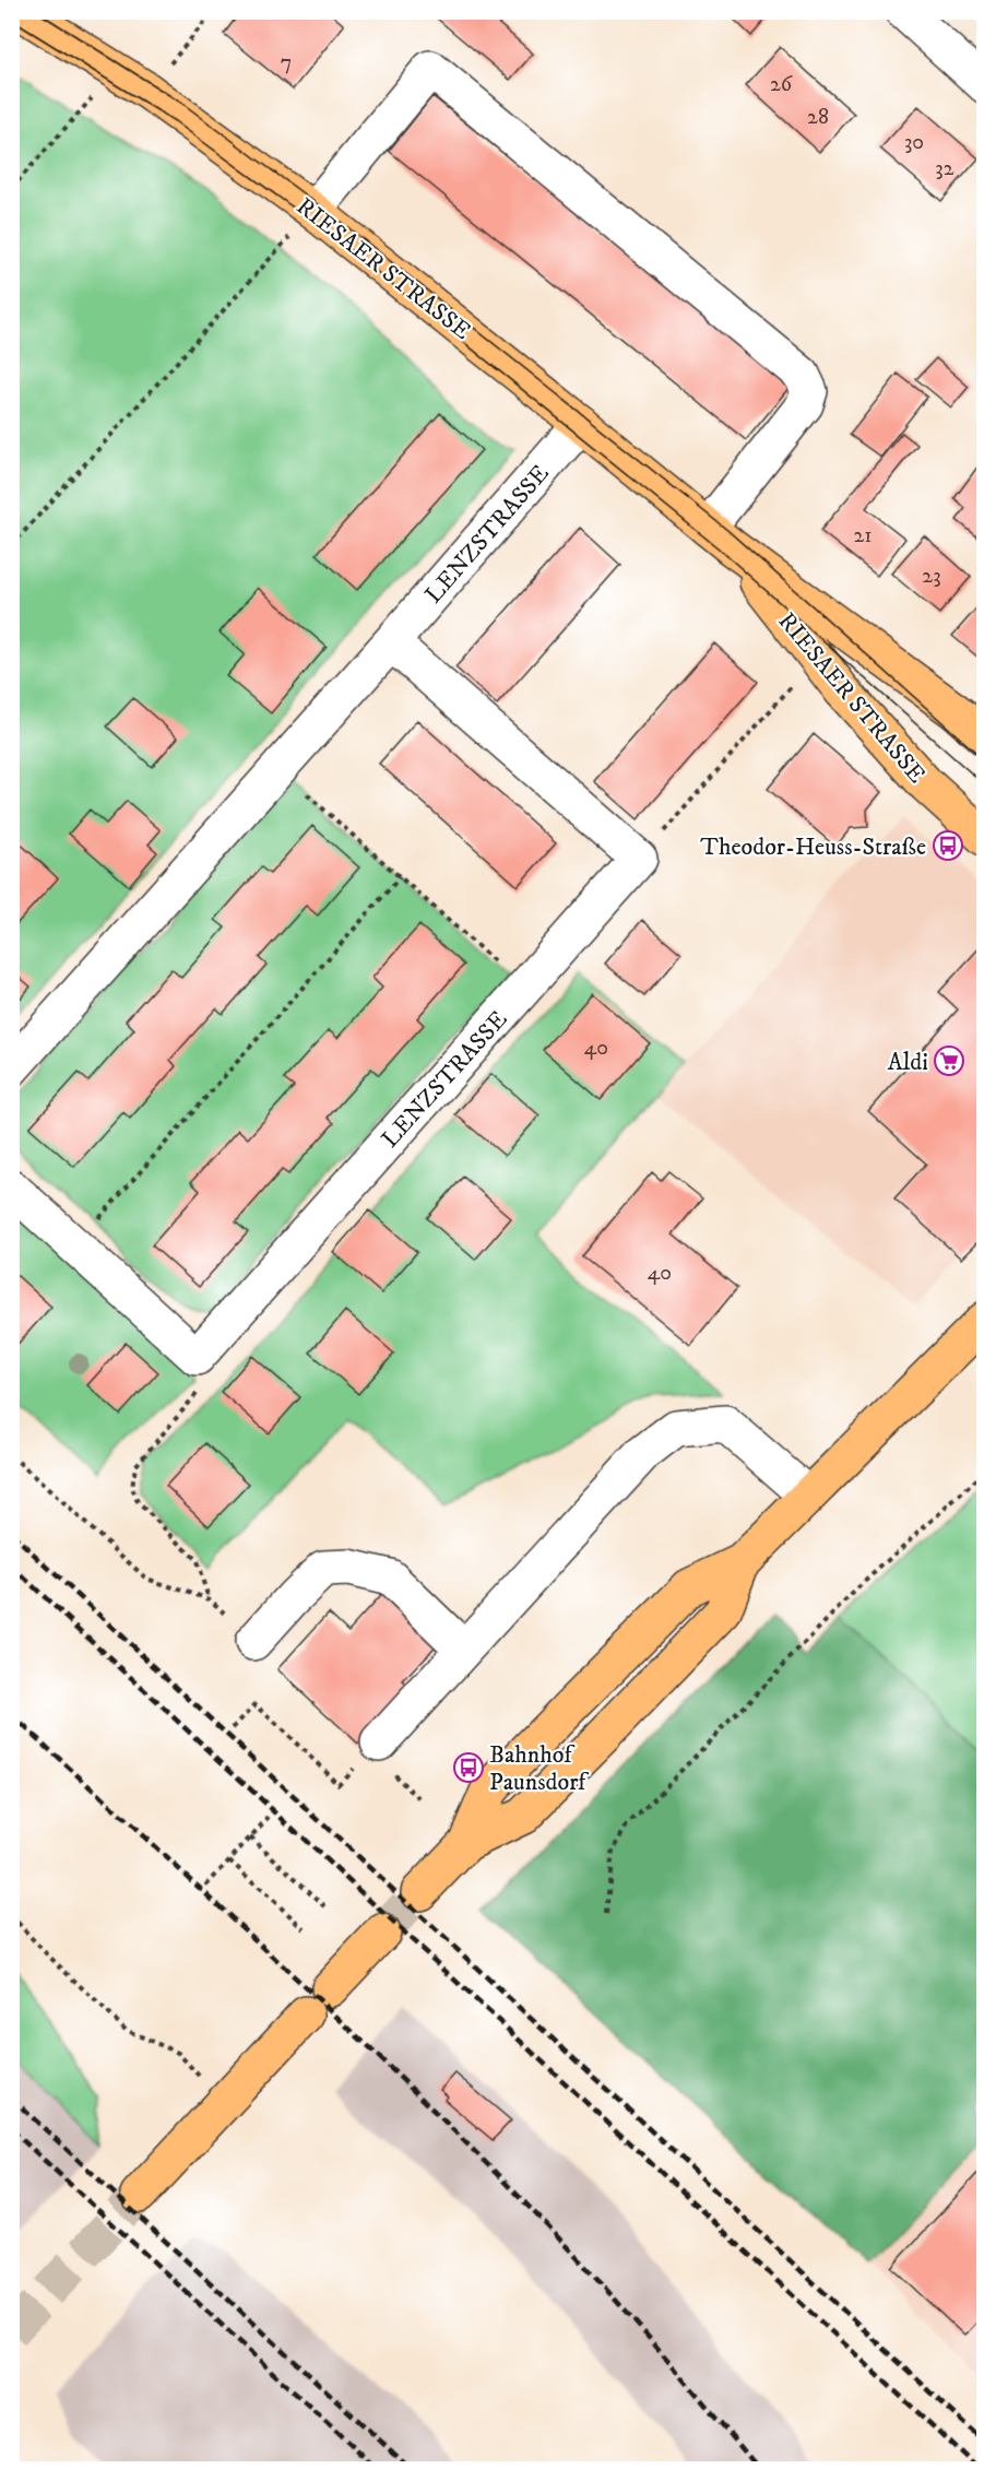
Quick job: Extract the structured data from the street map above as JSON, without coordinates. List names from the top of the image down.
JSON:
{
  "streets": {
    "main road": ["RIESAER STRASSE"],
    "street": ["LENZSTRASSE"]
  },
  "crossings": [
    ["RIESAER STRASSE", "LENZSTRASSE"]
  ],
  "places": {
    "bus stop": ["Theodor-Heuss-Straße", "Bahnhof Paunsdorf"],
    "supermarket": ["Aldi"]
  },
  "house_numbers": [
    "7",
    "26",
    "28",
    "30",
    "32",
    "21",
    "23",
    "40",
    "40"
  ]
}
